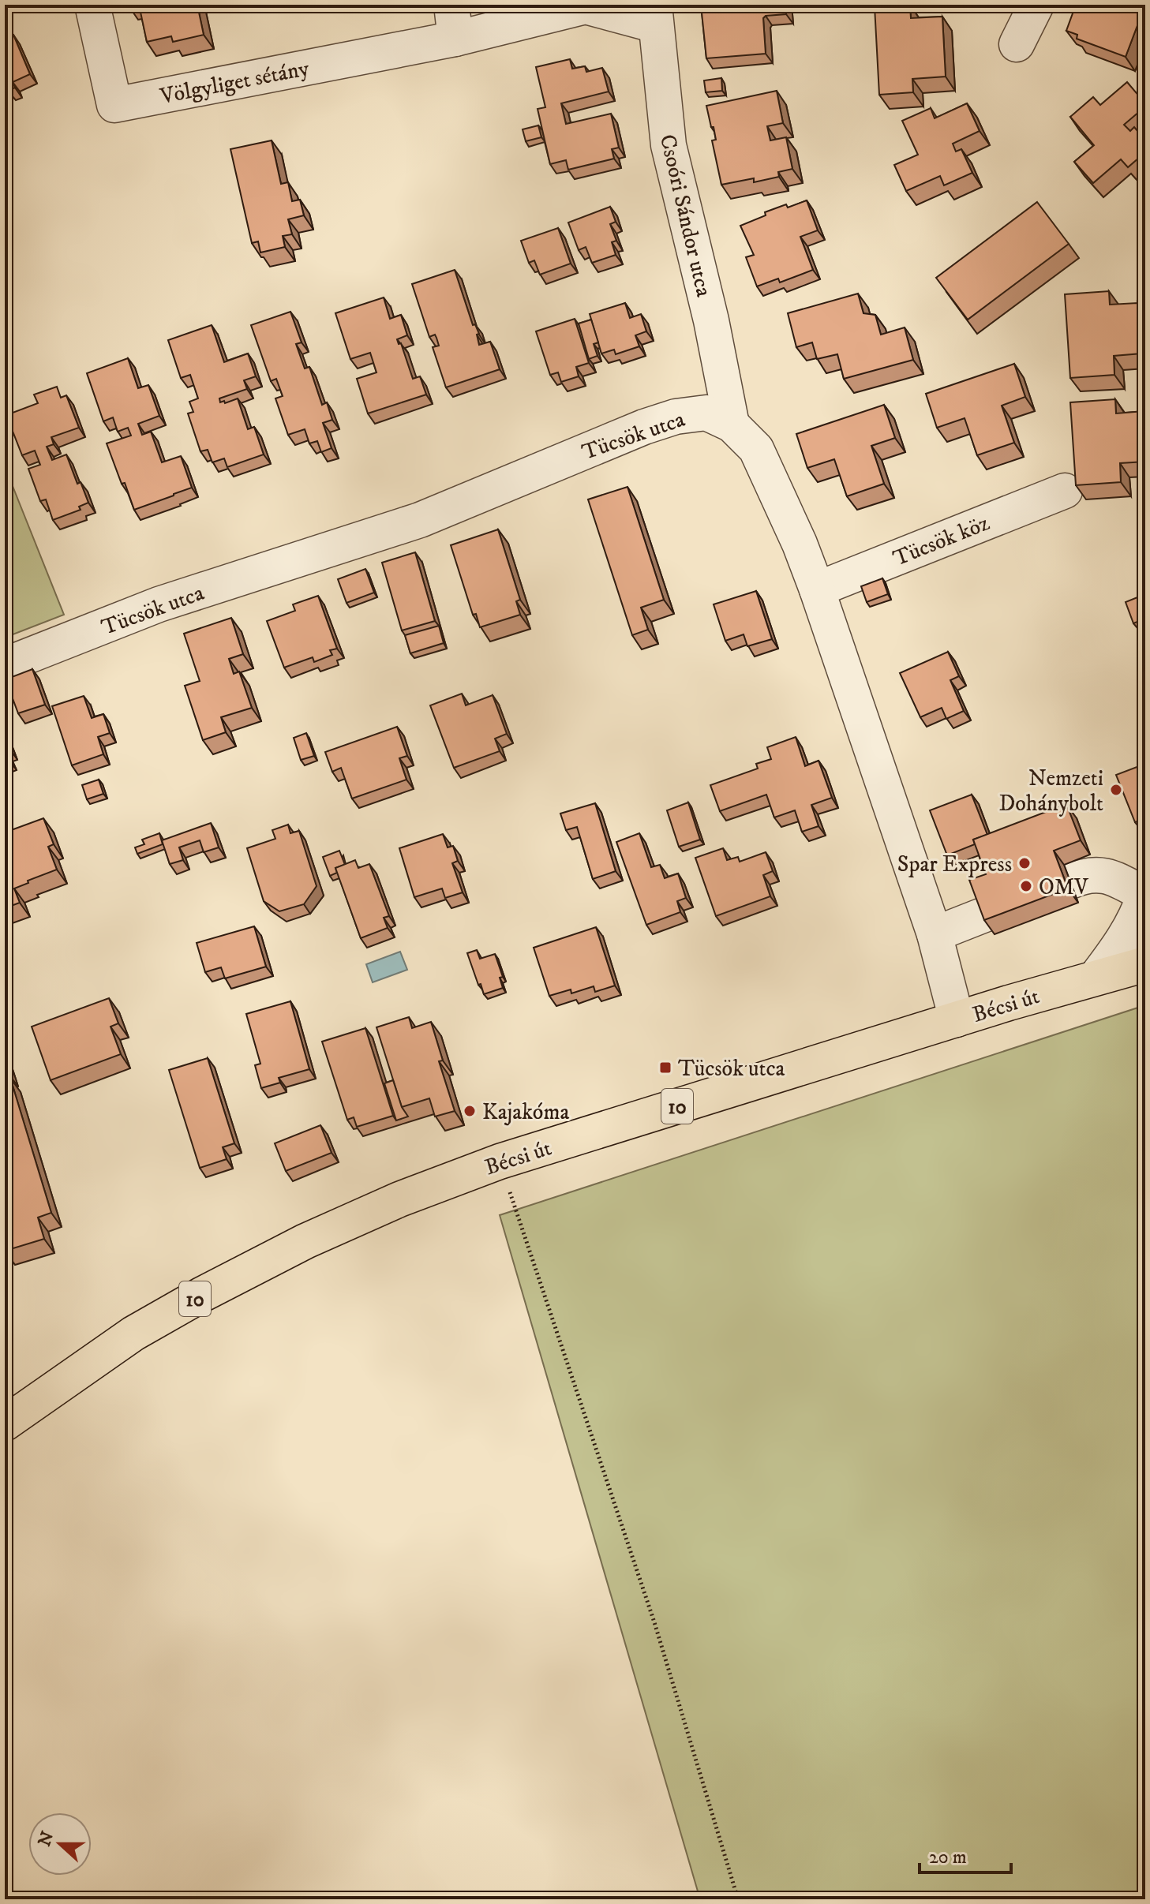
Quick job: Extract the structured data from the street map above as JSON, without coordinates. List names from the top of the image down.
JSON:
{
  "streets": {
    "main road": ["Bécsi út", "10"],
    "street": [
      "Völgyliget sétány",
      "Csoóri Sándor utca",
      "Tücsök utca",
      "Tücsök köz"
    ]
  },
  "crossings": [
    ["Völgyliget sétány", "Csoóri Sándor utca"],
    ["Csoóri Sándor utca", "Tücsök utca"],
    ["Tücsök utca", "Tücsök köz"],
    ["Tücsök utca", "Bécsi út"]
  ],
  "places": {
    "other": [
      "Nemzeti Dohánybolt",
      "Spar Express",
      "OMV",
      "Kajakóma"
    ],
    "transit": ["Tücsök utca"]
  },
  "scale_bar": "20 m",
  "north": "left"
}
